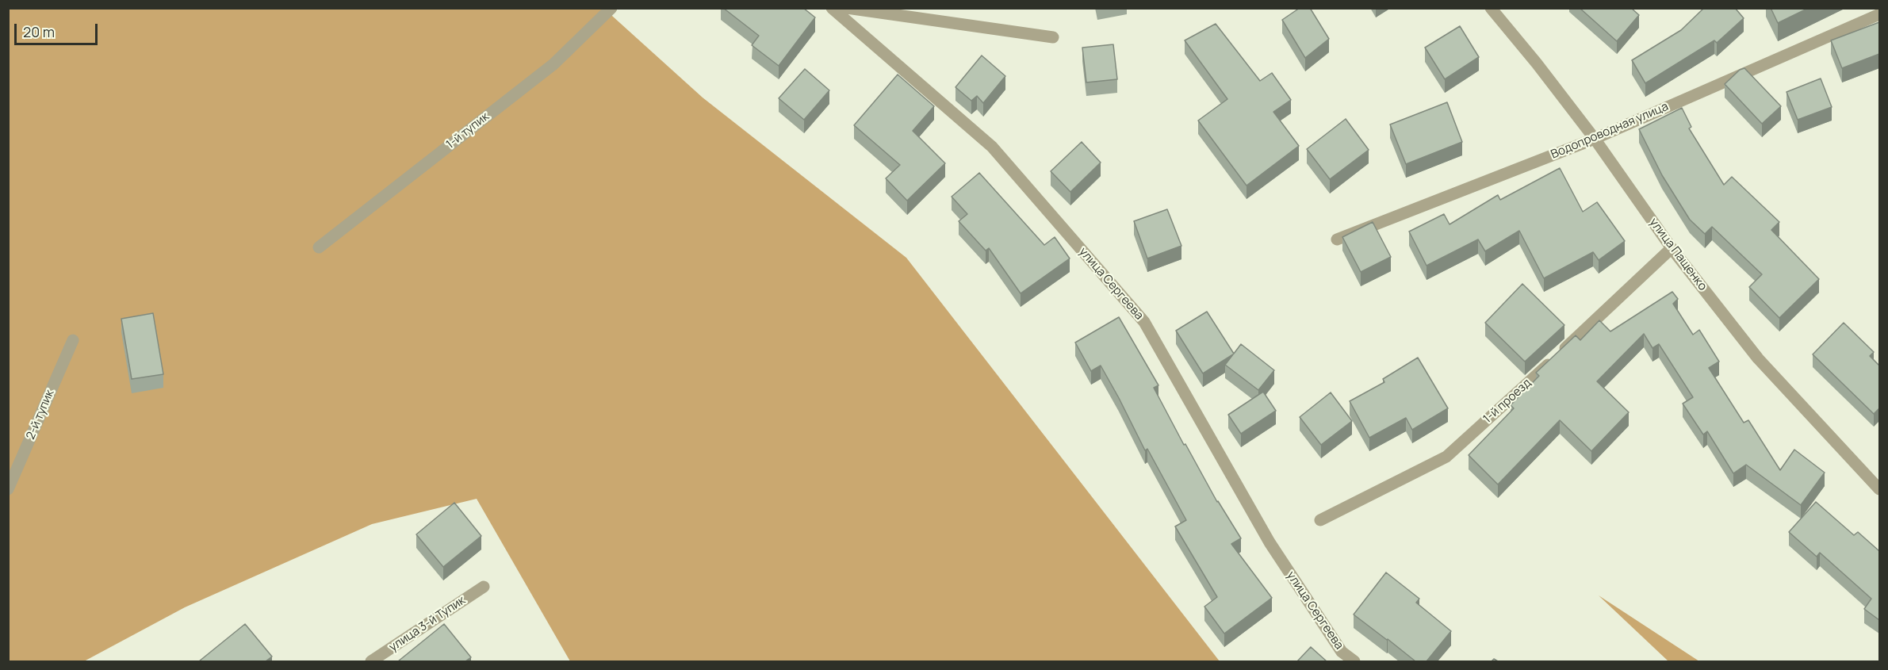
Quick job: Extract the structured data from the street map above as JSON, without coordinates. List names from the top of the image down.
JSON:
{
  "streets": {
    "street": [
      "1-й тупик",
      "Водопроводная улица",
      "улица Пащенко",
      "улица Сергеева",
      "1-й проезд",
      "2-й тупик",
      "улица 3-й Тупик"
    ]
  },
  "crossings": [
    ["Водопроводная улица", "улица Пащенко"],
    ["улица Пащенко", "1-й проезд"]
  ],
  "scale_bar": "20 m"
}
